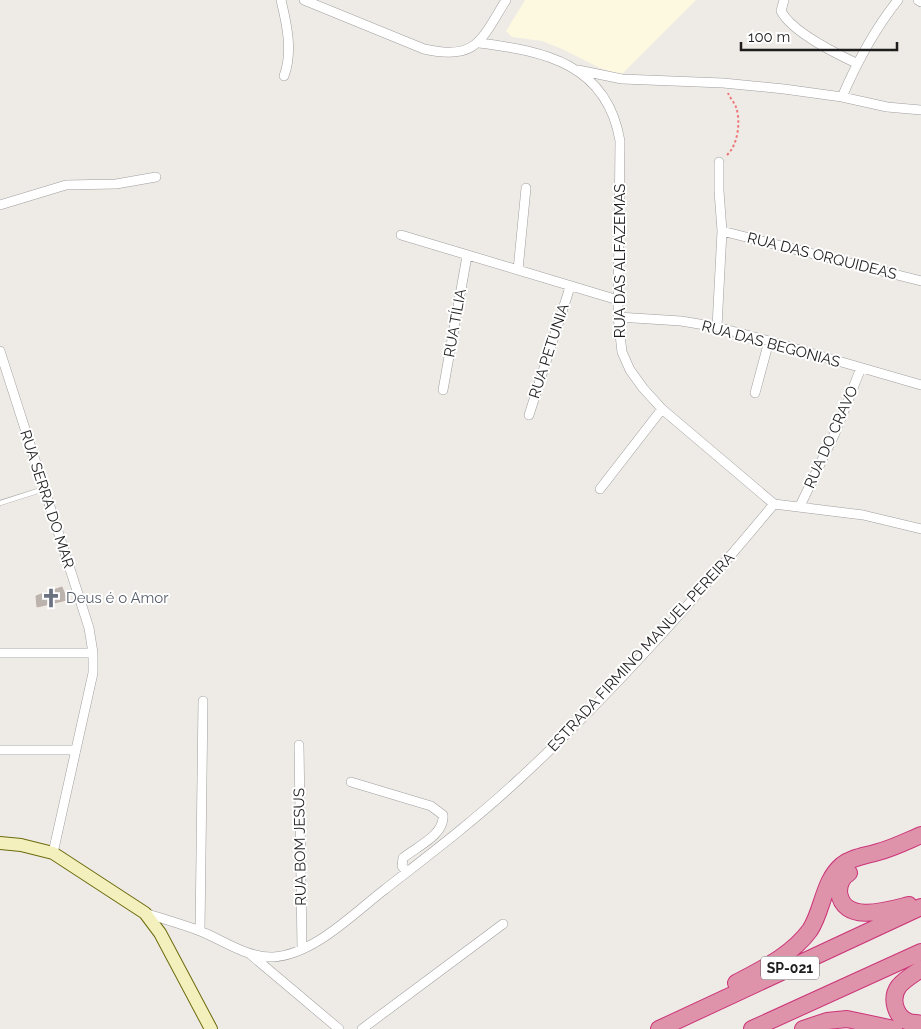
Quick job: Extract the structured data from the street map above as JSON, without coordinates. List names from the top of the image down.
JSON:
{
  "streets": {
    "highway": ["SP-021"],
    "street": [
      "RUA DAS ORQUIDEAS",
      "RUA DAS ALFAZEMAS",
      "RUA TÍLIA",
      "RUA DAS BEGONIAS",
      "RUA PETUNIA",
      "RUA DO CRAVO",
      "RUA SERRA DO MAR",
      "ESTRADA FIRMINO MANUEL PEREIRA",
      "RUA BOM JESUS"
    ]
  },
  "crossings": [
    ["RUA DAS ALFAZEMAS", "RUA DAS BEGONIAS"],
    ["RUA DAS ALFAZEMAS", "ESTRADA FIRMINO MANUEL PEREIRA"],
    ["RUA DAS BEGONIAS", "RUA DO CRAVO"],
    ["ESTRADA FIRMINO MANUEL PEREIRA", "RUA BOM JESUS"]
  ],
  "places": {
    "church": ["Deus é o Amor"]
  },
  "scale_bar": "100 m"
}
